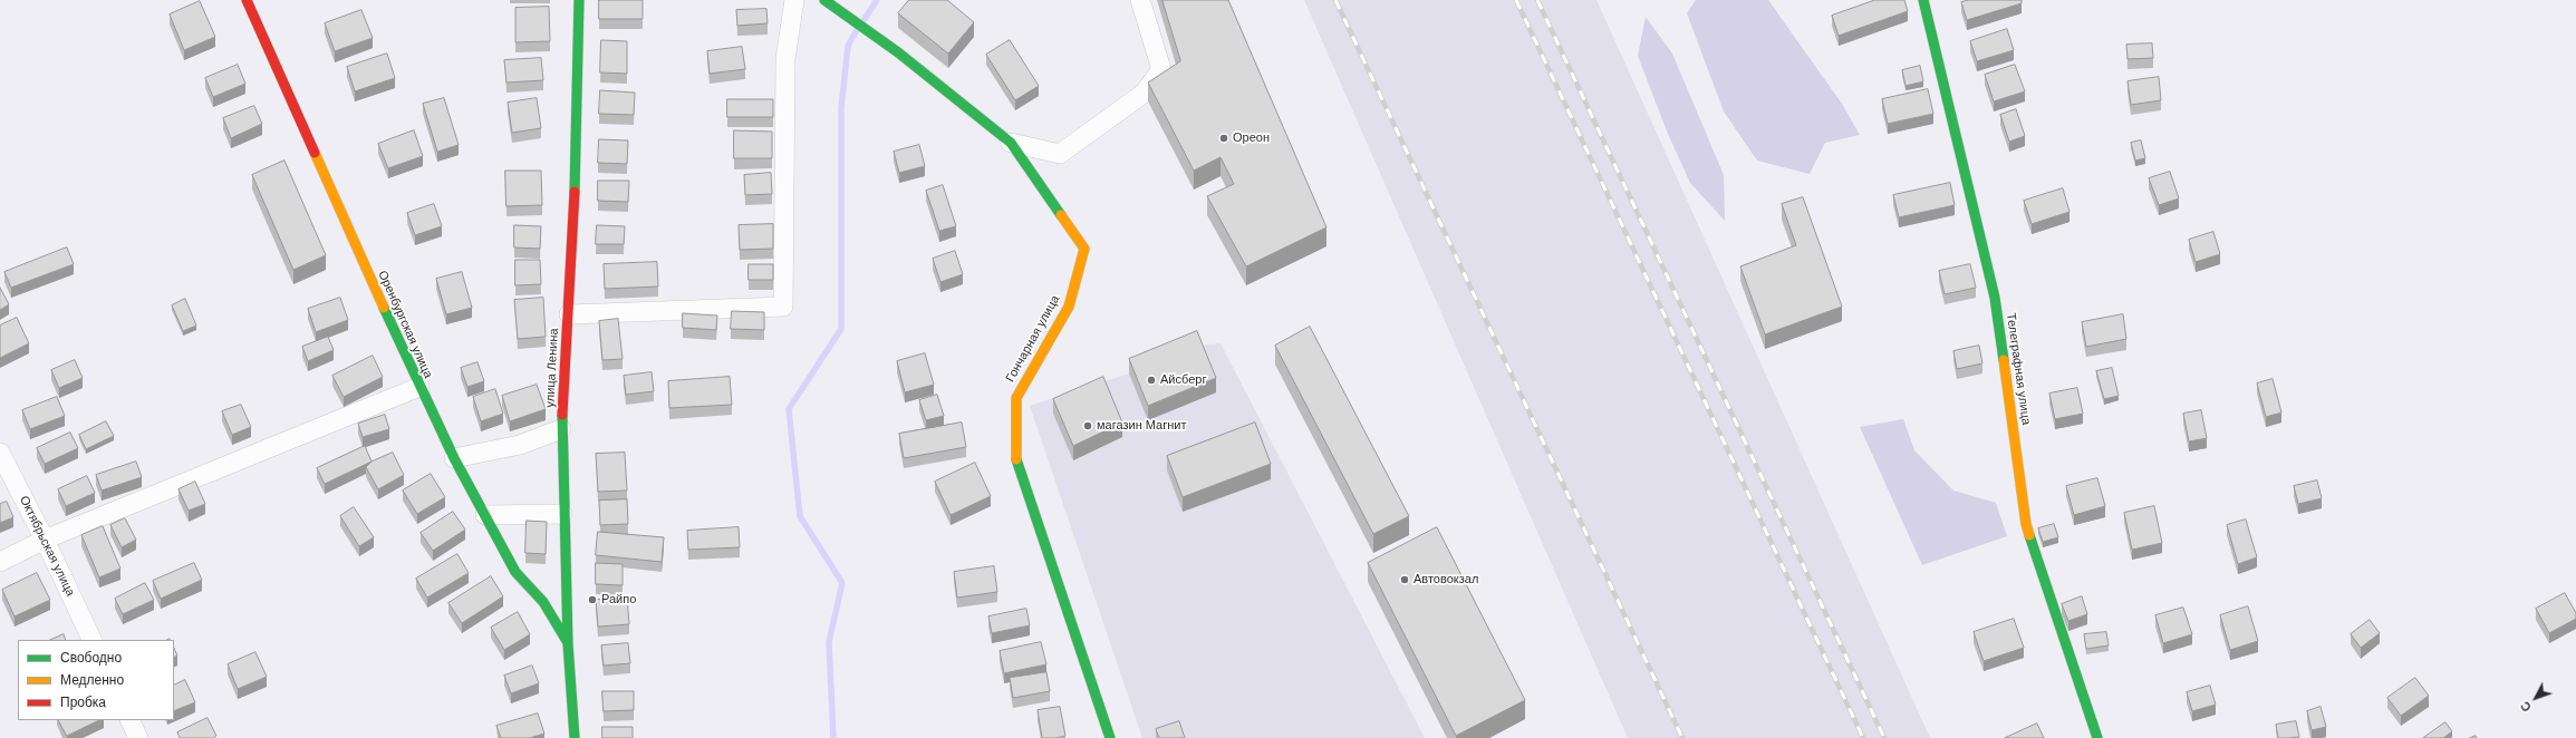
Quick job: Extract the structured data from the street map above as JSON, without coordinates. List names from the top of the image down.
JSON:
{
  "streets": {
    "street": [
      "Оренбургская улица",
      "Гончарная улица",
      "улица Ленина",
      "Телеграфная улица",
      "Октябрьская улица"
    ]
  },
  "crossings": [
    ["Оренбургская улица", "улица Ленина"]
  ],
  "places": [
    "Ореон",
    "Айсберг",
    "магазин Магнит",
    "Автовокзал",
    "Райпо"
  ],
  "legend": ["Свободно", "Медленно", "Пробка"],
  "north": "bottom left"
}
